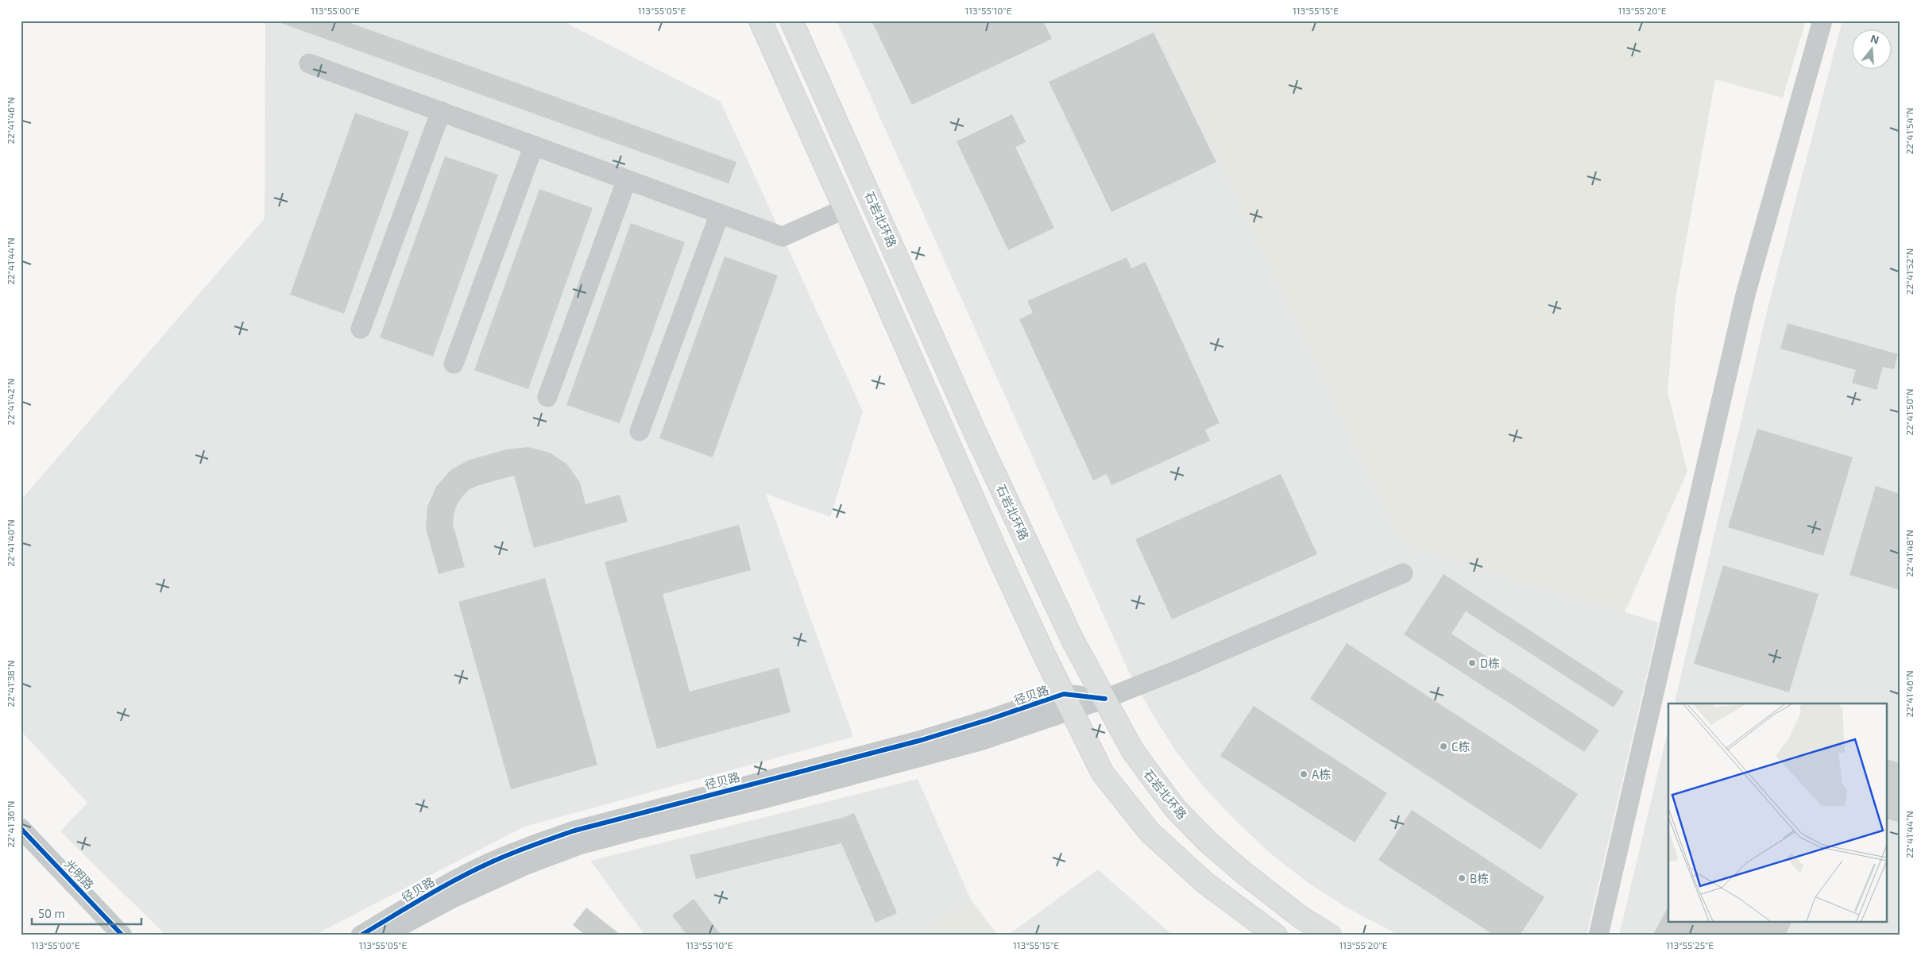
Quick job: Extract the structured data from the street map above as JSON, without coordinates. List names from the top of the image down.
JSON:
{
  "streets": {
    "main road": ["石岩北环路"],
    "street": ["径贝路", "光明路"]
  },
  "crossings": [
    ["石岩北环路", "径贝路"]
  ],
  "places": [
    "D栋",
    "C栋",
    "A栋",
    "B栋"
  ],
  "scale_bar": "50 m",
  "north": "top",
  "coordinates": [
    "113°55'00\"E",
    "113°55'05\"E",
    "113°55'10\"E",
    "113°55'15\"E",
    "113°55'20\"E",
    "22°41'46\"N",
    "22°41'54\"N",
    "22°41'44\"N",
    "22°41'52\"N",
    "22°41'42\"N",
    "22°41'50\"N",
    "22°41'40\"N",
    "22°41'48\"N",
    "22°41'38\"N",
    "22°41'36\"N",
    "113°55'25\"E"
  ]
}
